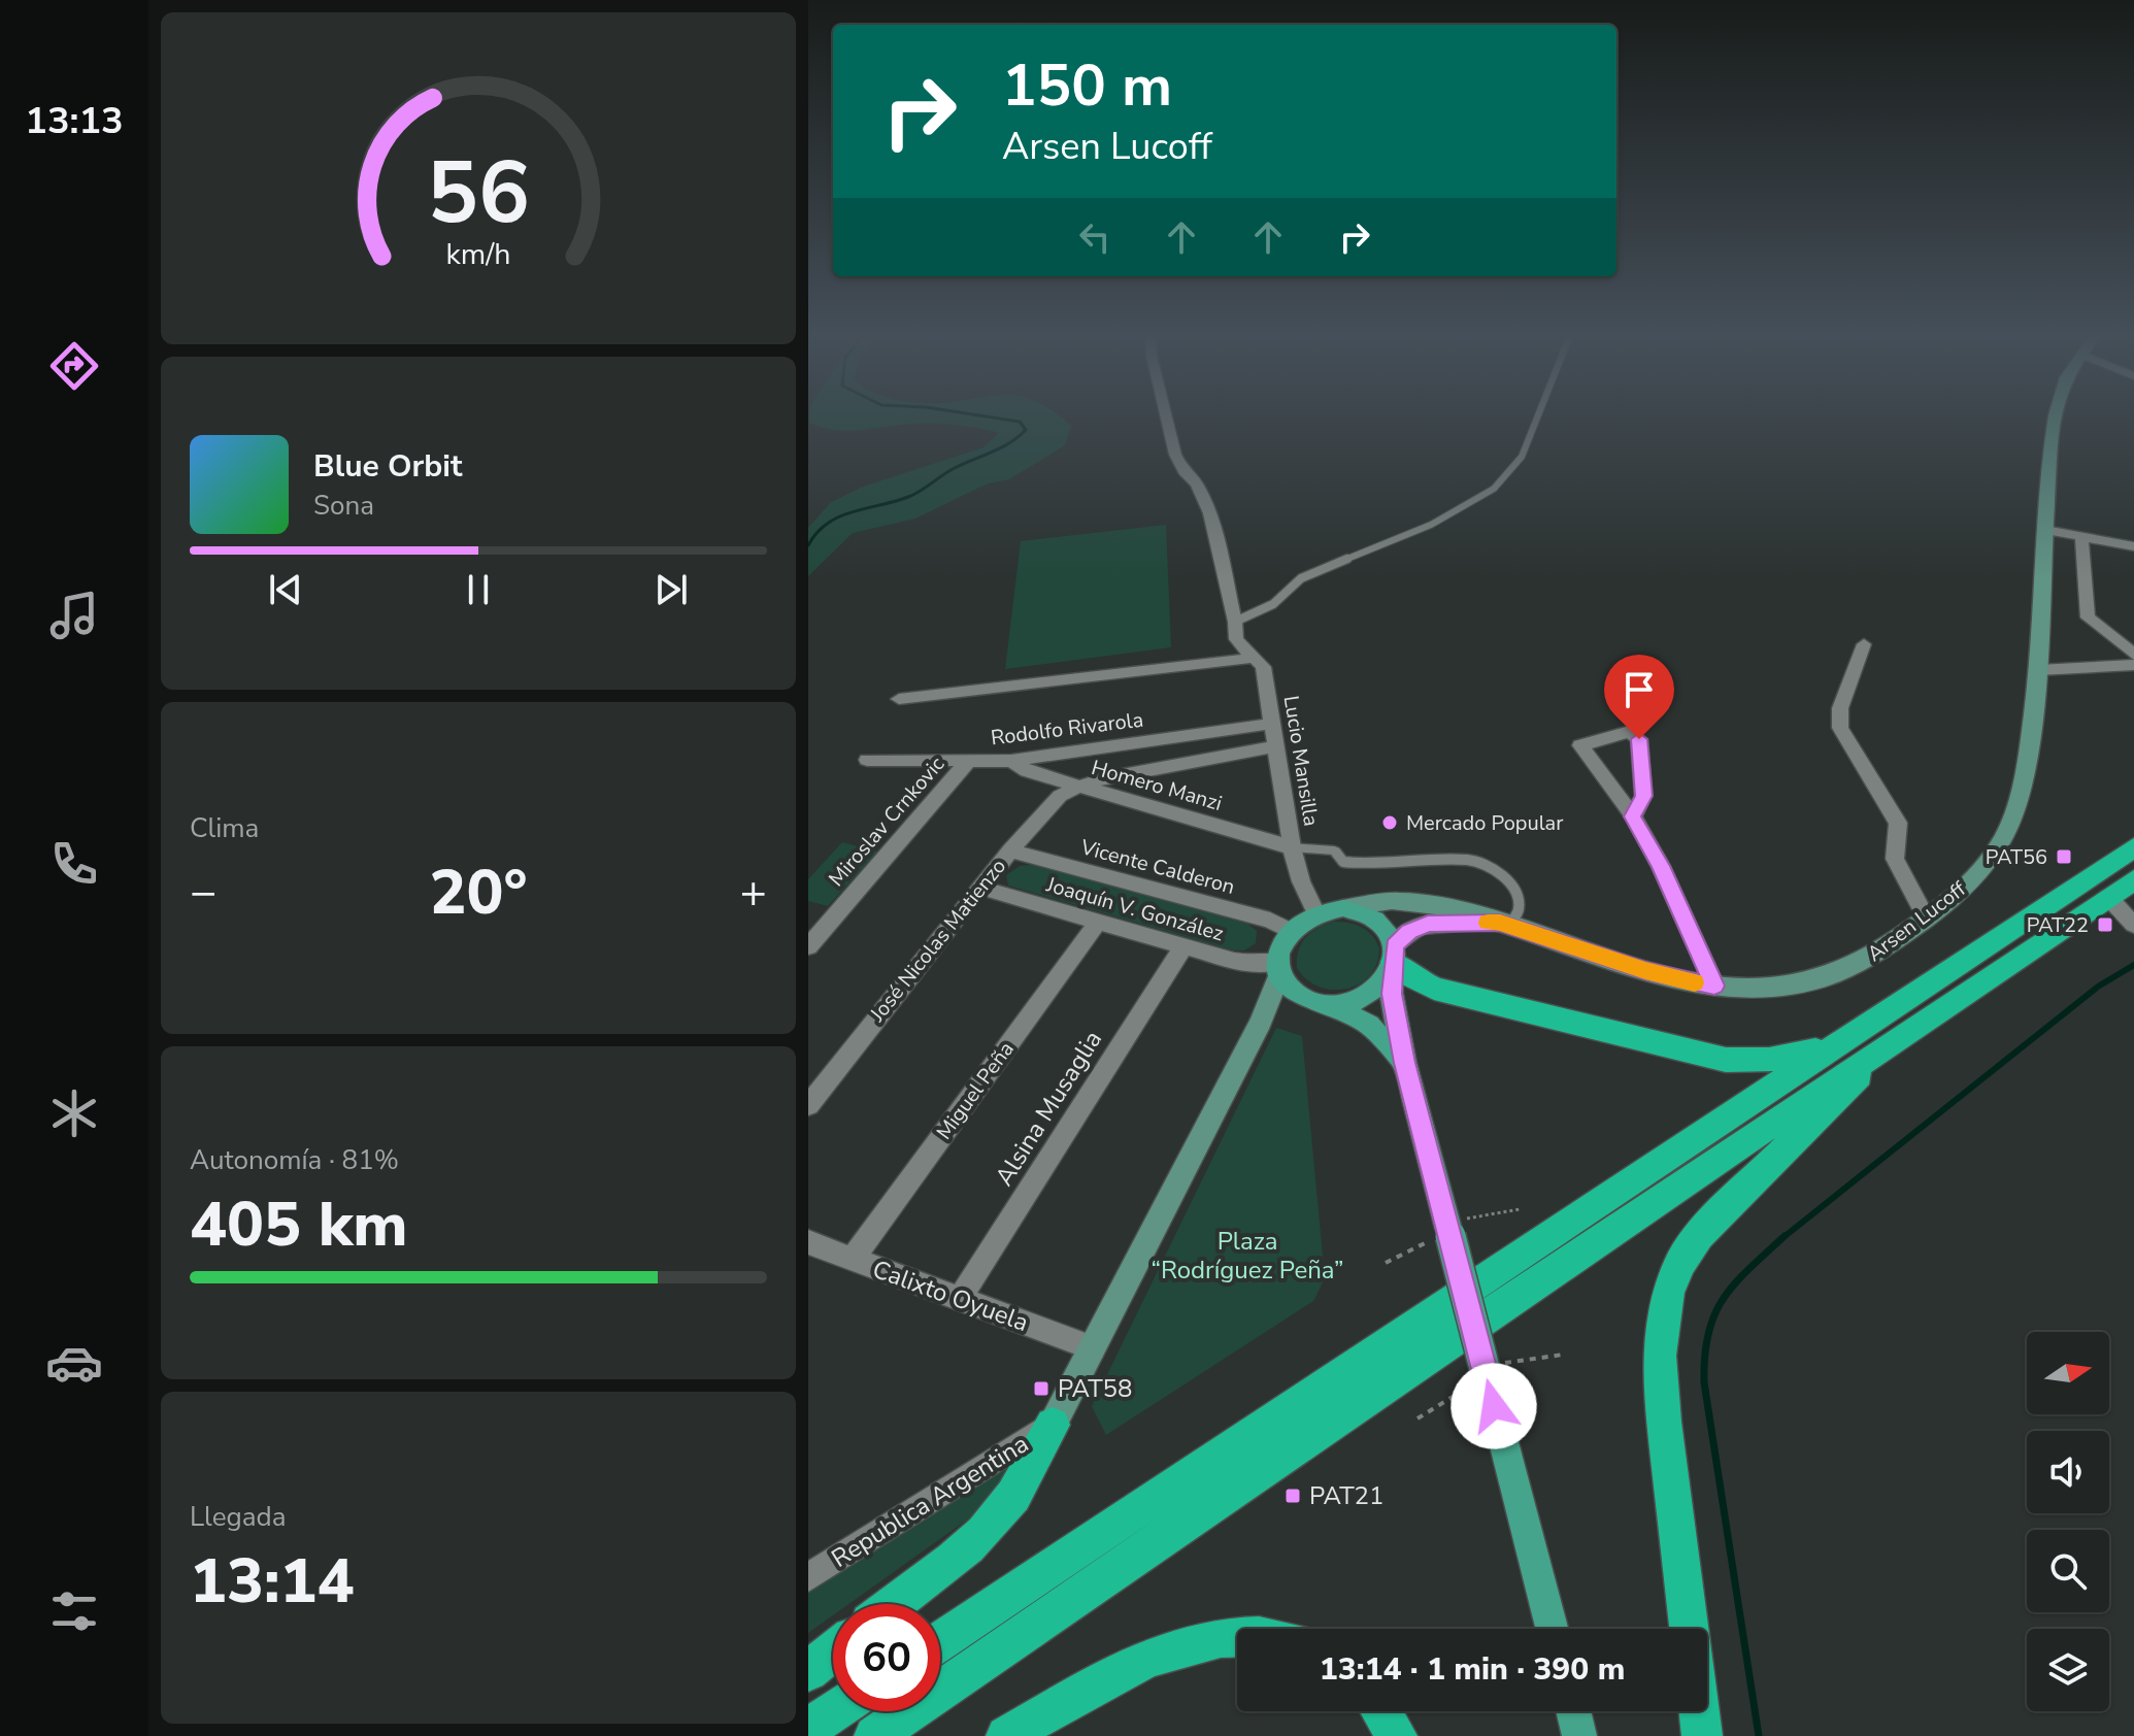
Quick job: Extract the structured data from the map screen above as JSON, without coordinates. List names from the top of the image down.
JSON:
{
  "streets": {
    "street": [
      "Rodolfo Rivarola",
      "Lucio Mansilla",
      "Homero Manzi",
      "Miroslav Crnkovic",
      "Vicente Calderon",
      "Joaquín V. González",
      "Arsen Lucoff",
      "José Nicolas Matienzo",
      "Miguel Peña",
      "Alsina Musaglia",
      "Calixto Oyuela",
      "Republica Argentina"
    ]
  },
  "crossings": [
    ["Rodolfo Rivarola", "Lucio Mansilla"],
    ["Rodolfo Rivarola", "Homero Manzi"],
    ["Rodolfo Rivarola", "Miroslav Crnkovic"],
    ["Lucio Mansilla", "Homero Manzi"],
    ["Lucio Mansilla", "Vicente Calderon"],
    ["Lucio Mansilla", "Joaquín V. González"],
    ["Lucio Mansilla", "Arsen Lucoff"],
    ["Homero Manzi", "José Nicolas Matienzo"],
    ["Vicente Calderon", "Joaquín V. González"],
    ["Vicente Calderon", "Arsen Lucoff"],
    ["Vicente Calderon", "José Nicolas Matienzo"],
    ["Joaquín V. González", "Arsen Lucoff"],
    ["Joaquín V. González", "José Nicolas Matienzo"],
    ["Joaquín V. González", "Miguel Peña"],
    ["Joaquín V. González", "Alsina Musaglia"],
    ["Miguel Peña", "Calixto Oyuela"],
    ["Alsina Musaglia", "Calixto Oyuela"]
  ],
  "parks": ["Plaza “Rodríguez Peña”"],
  "places": {
    "other": ["Mercado Popular"],
    "transit": [
      "PAT56",
      "PAT22",
      "PAT58",
      "PAT21"
    ]
  },
  "north": "right",
  "page": {
    "tabs": "13:13",
    "turn": ["150 m", "Arsen Lucoff"],
    "song": ["Blue Orbit", "Sona"],
    "tile": [
      "Clima",
      ["Autonomía · 81%", "405 km"],
      ["Llegada", "13:14"]
    ],
    "heat": ["−", "20°", "+"],
    "limit": "60",
    "trip": "13:14 · 1 min · 390 m",
    "gauge": ["56", "km/h"]
  }
}
